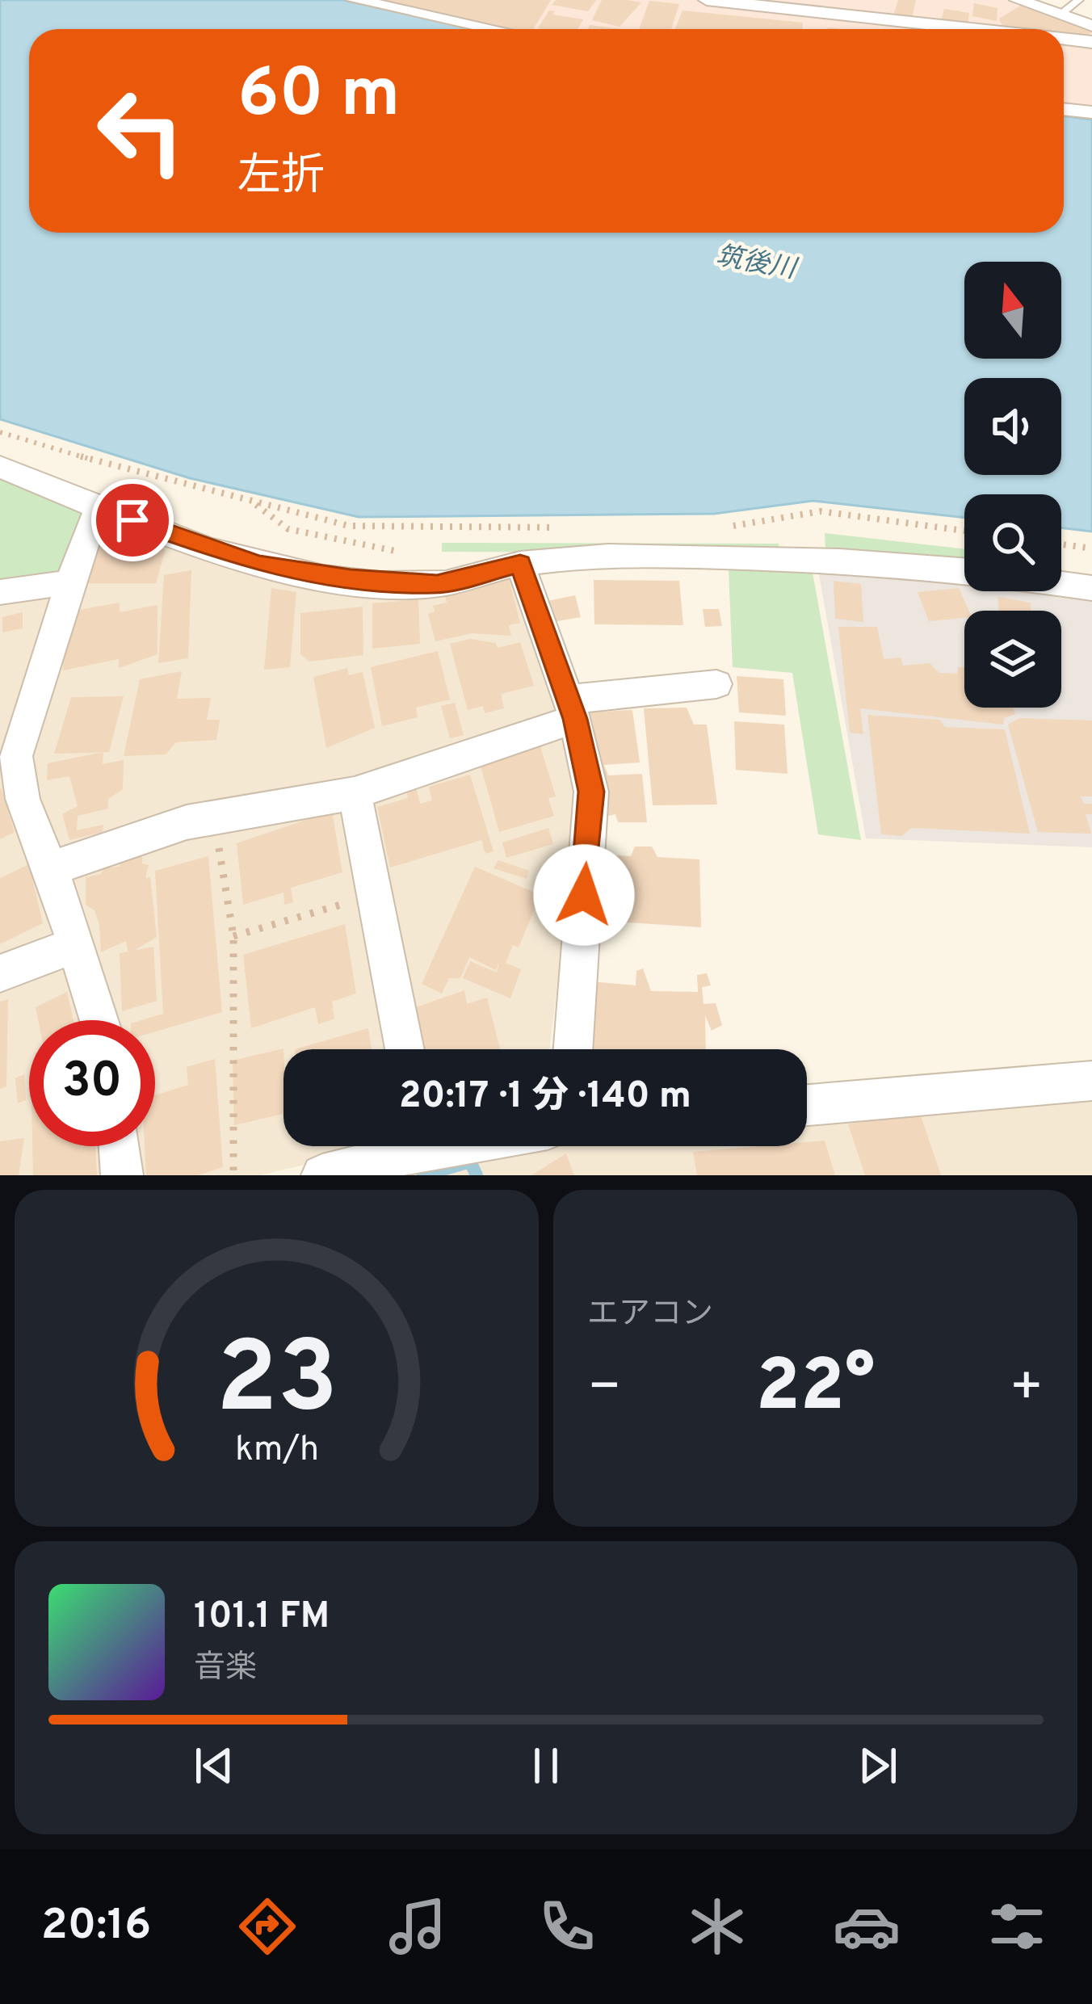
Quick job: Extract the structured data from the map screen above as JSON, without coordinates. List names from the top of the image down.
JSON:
{
  "water": ["筑後川"],
  "north": "top",
  "page": {
    "turn": ["60 m", "左折"],
    "limit": "30",
    "trip": "20:17 · 1 分 · 140 m",
    "tile": "エアコン",
    "heat": ["−", "22°", "+"],
    "song": ["101.1 FM", "音楽"],
    "tabs": "20:16",
    "gauge": ["23", "km/h"]
  }
}
